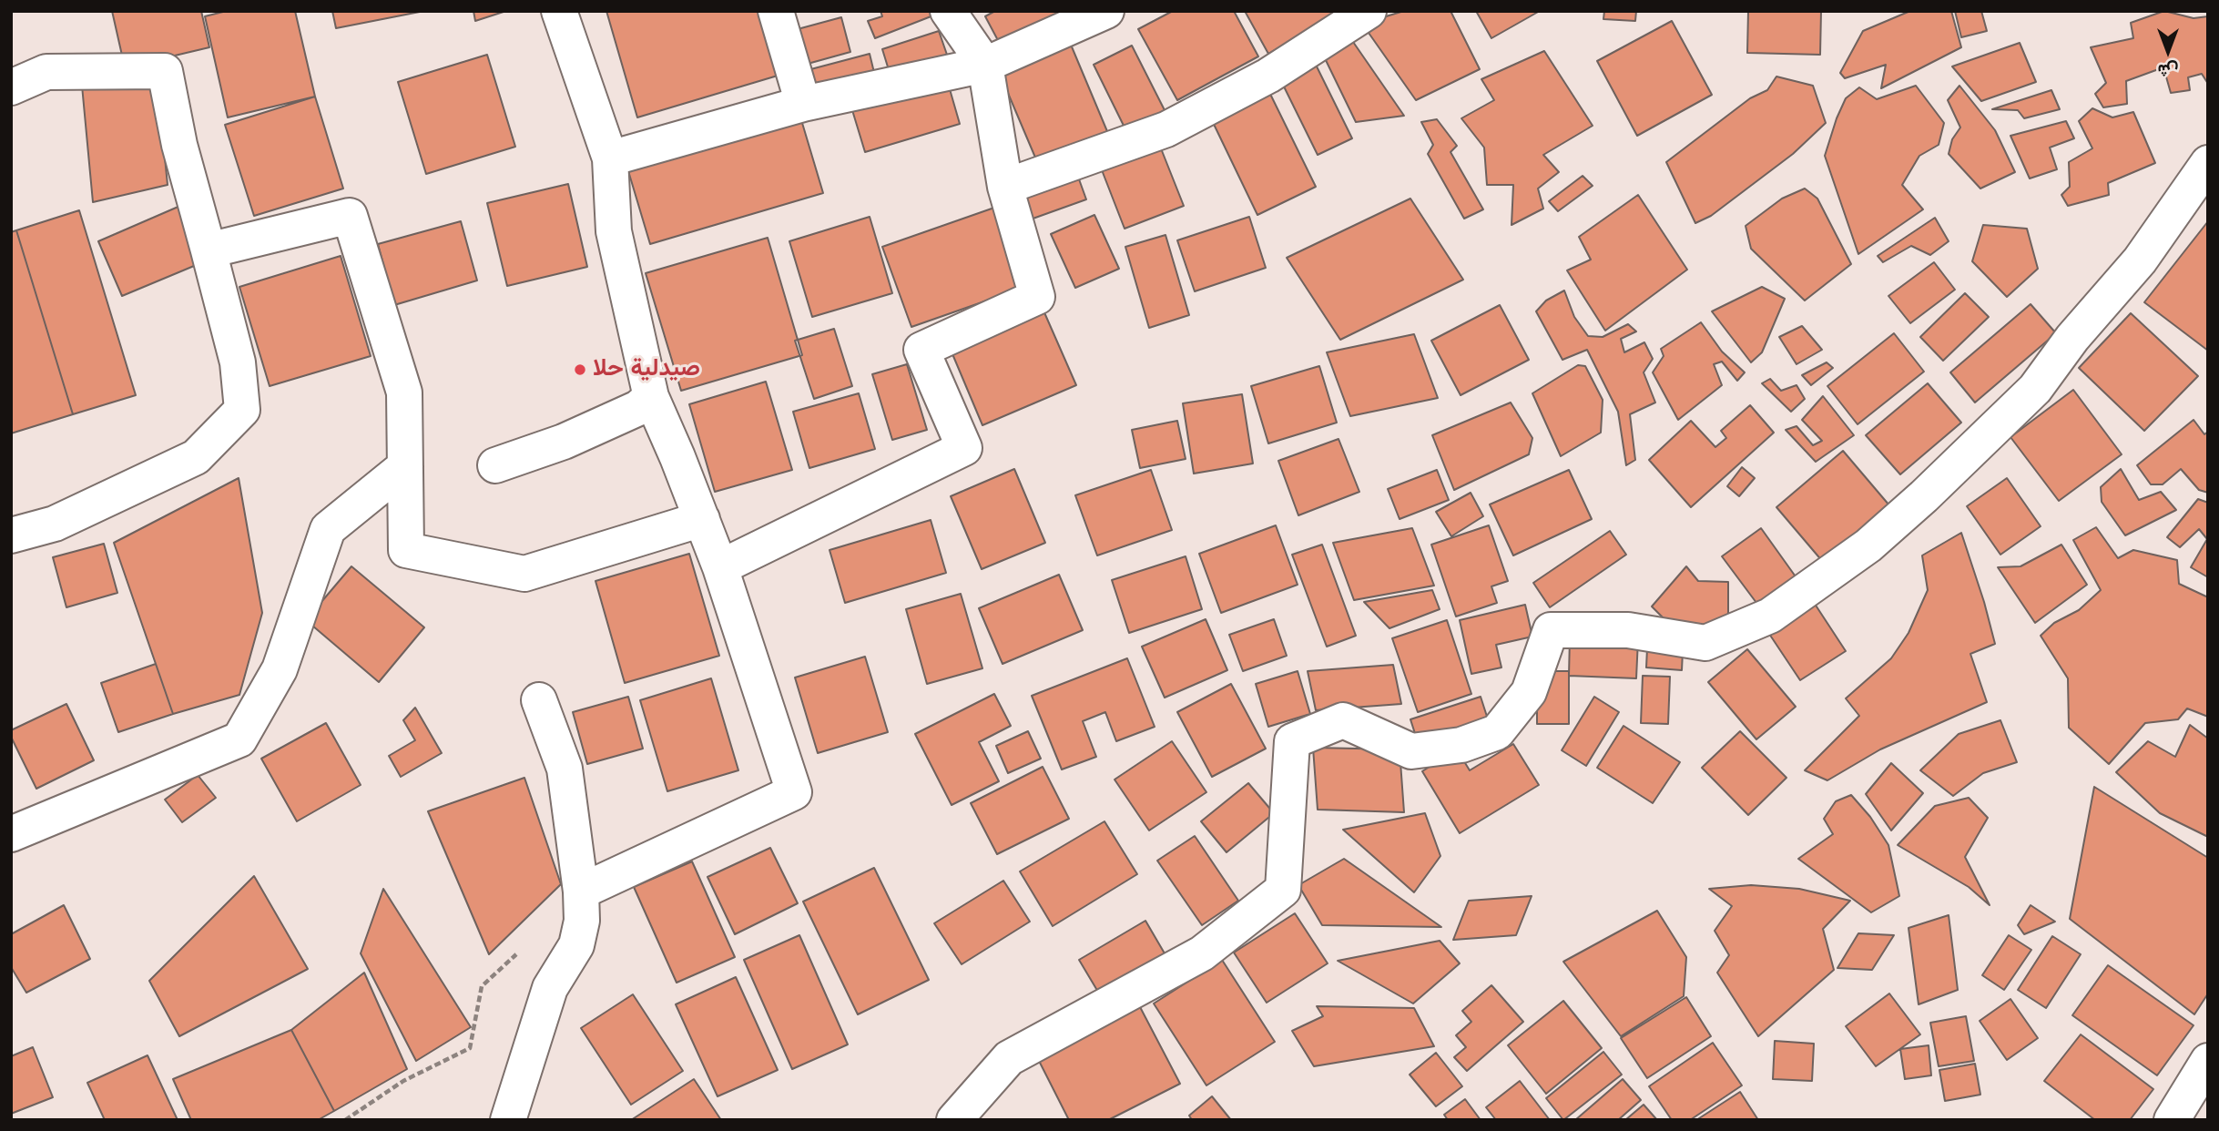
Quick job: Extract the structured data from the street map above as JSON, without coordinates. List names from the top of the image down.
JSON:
{
  "places": ["صيدلية حلا"],
  "north": "bottom"
}
